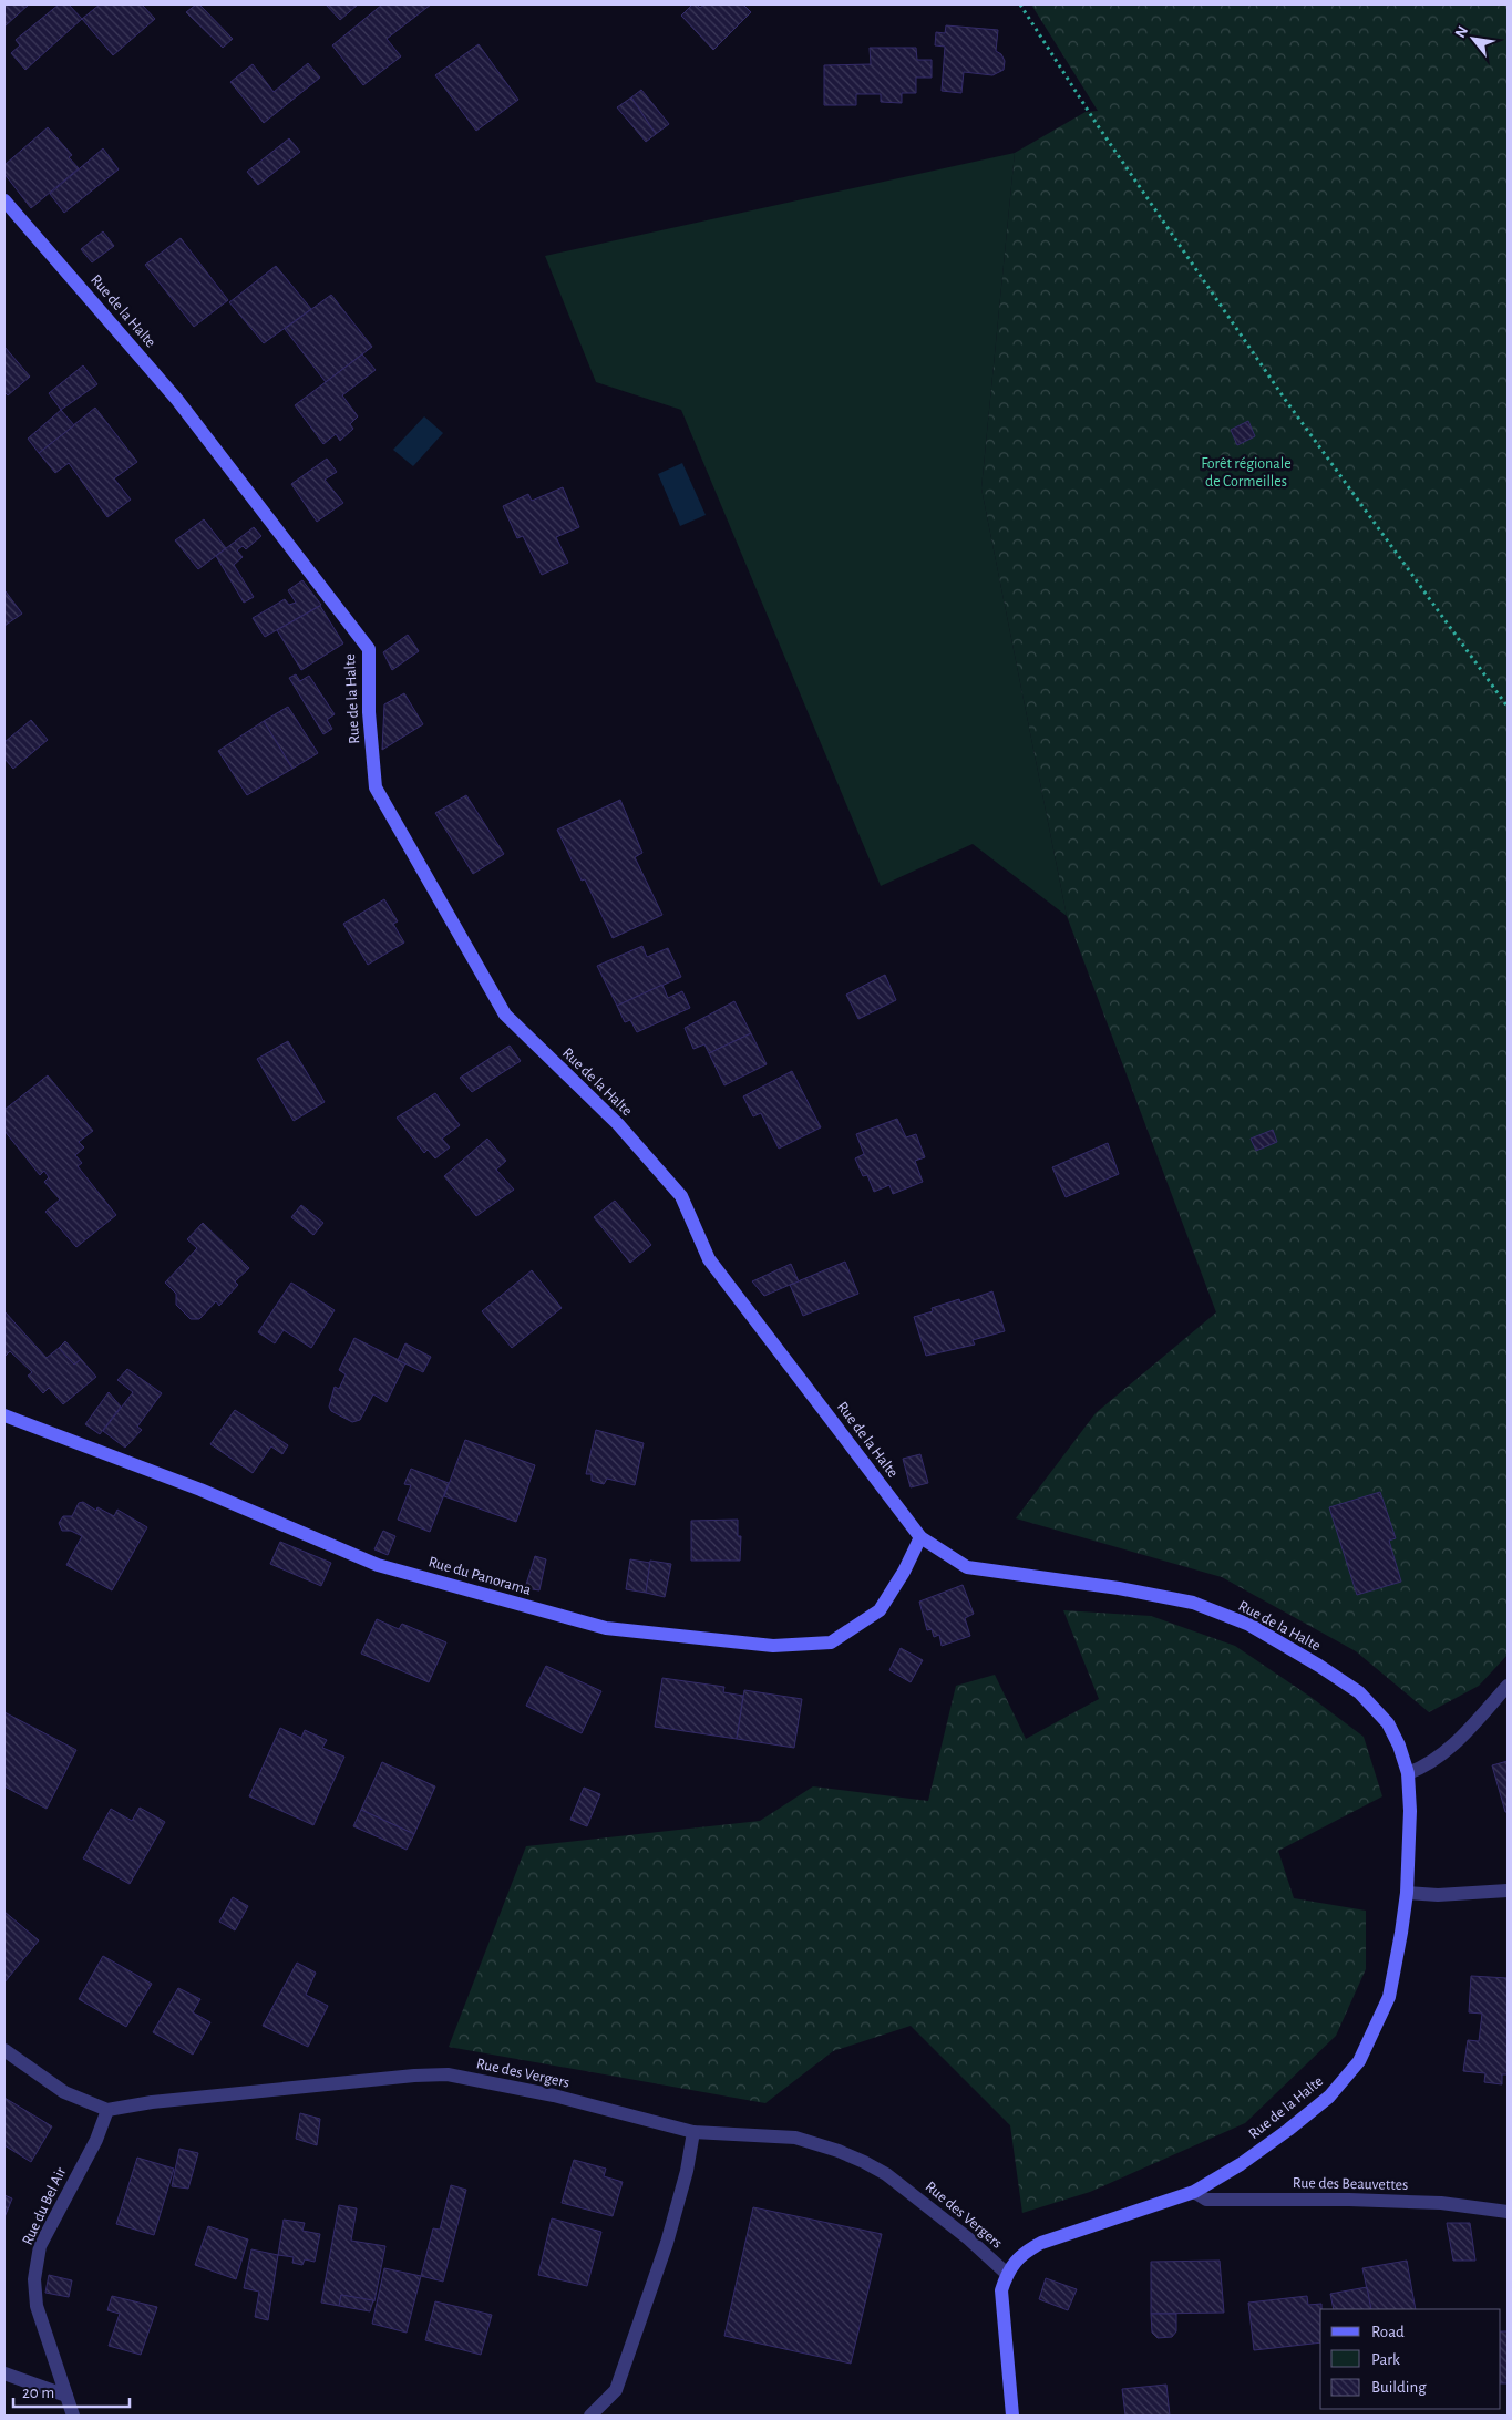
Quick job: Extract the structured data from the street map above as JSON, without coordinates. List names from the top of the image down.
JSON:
{
  "streets": {
    "street": [
      "Rue de la Halte",
      "Rue du Panorama",
      "Rue des Vergers",
      "Rue des Beauvettes",
      "Rue du Bel Air"
    ]
  },
  "crossings": [
    ["Rue de la Halte", "Rue du Panorama"],
    ["Rue de la Halte", "Rue des Vergers"],
    ["Rue de la Halte", "Rue des Beauvettes"],
    ["Rue des Vergers", "Rue du Bel Air"]
  ],
  "parks": ["Forêt régionale de Cormeilles"],
  "legend": ["Road", "Park", "Building"],
  "scale_bar": "20 m",
  "north": "top left"
}
